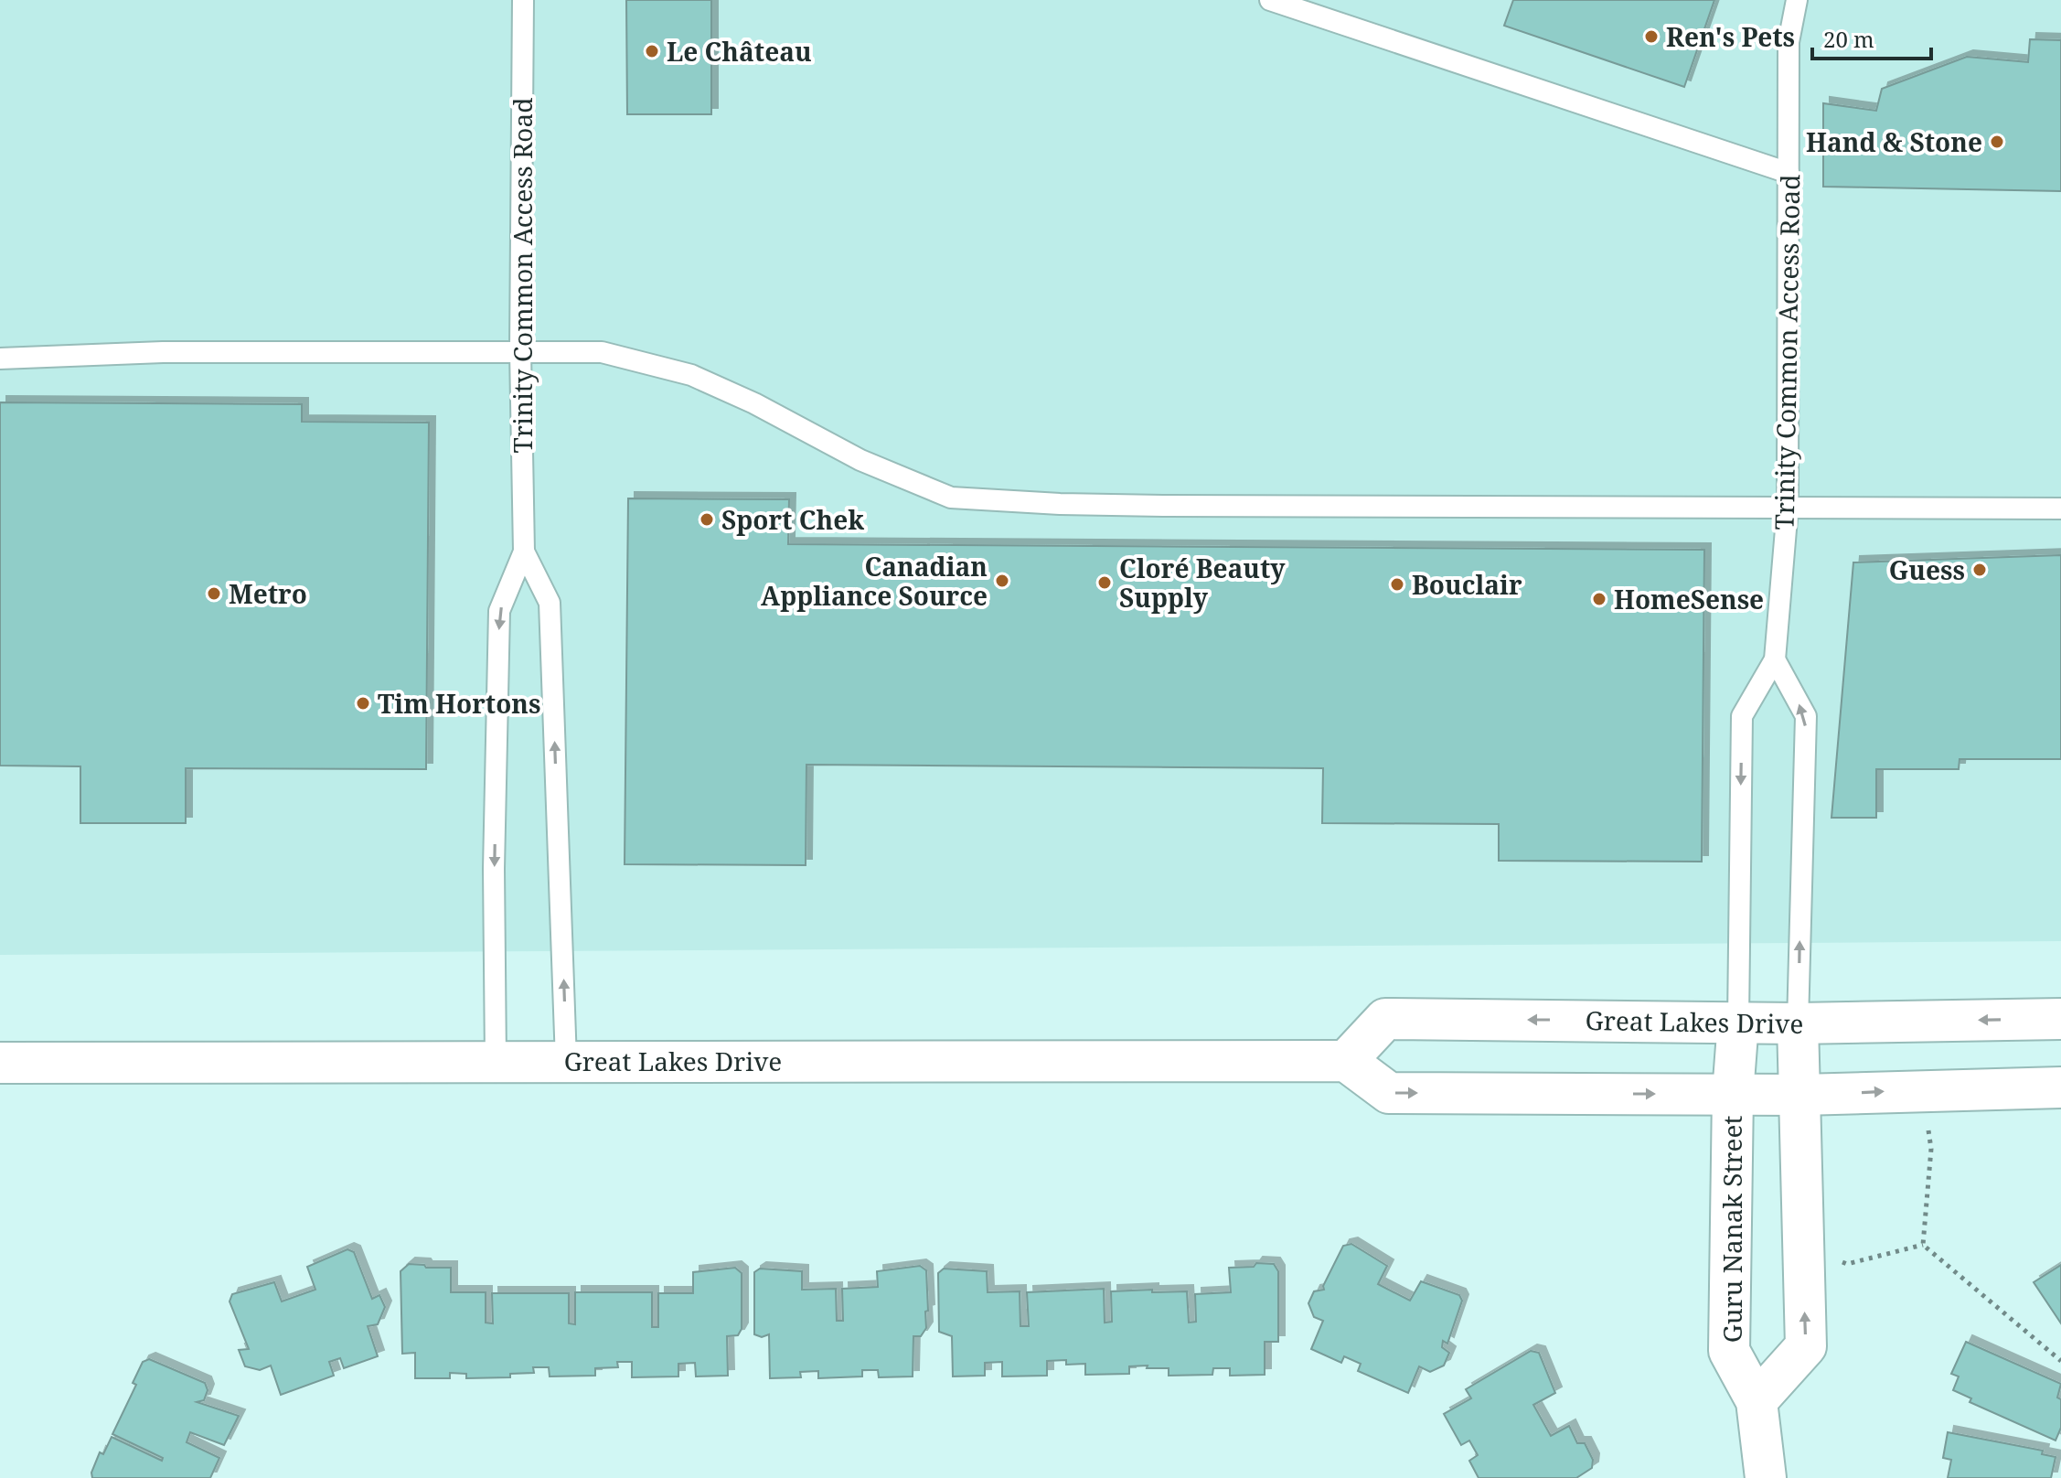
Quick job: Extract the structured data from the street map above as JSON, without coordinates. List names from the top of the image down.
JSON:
{
  "streets": {
    "street": ["Great Lakes Drive", "Guru Nanak Street"],
    "lane": ["Trinity Common Access Road"]
  },
  "crossings": [
    ["Trinity Common Access Road", "Great Lakes Drive"],
    ["Trinity Common Access Road", "Guru Nanak Street"],
    ["Great Lakes Drive", "Guru Nanak Street"]
  ],
  "places": [
    "Ren's Pets",
    "Le Château",
    "Hand & Stone",
    "Sport Chek",
    "Guess",
    "Canadian Appliance Source",
    "Cloré Beauty Supply",
    "Bouclair",
    "Metro",
    "HomeSense",
    "Tim Hortons"
  ],
  "scale_bar": "20 m"
}
